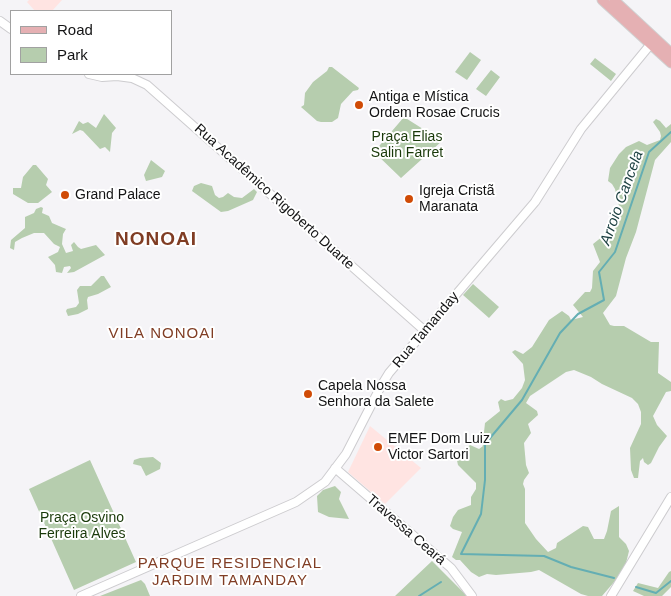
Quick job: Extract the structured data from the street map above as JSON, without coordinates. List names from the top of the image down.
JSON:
{
  "streets": {
    "street": ["Rua Acadêmico Rigoberto Duarte", "Rua Tamanday", "Travessa Ceará"]
  },
  "crossings": [
    ["Rua Acadêmico Rigoberto Duarte", "Rua Tamanday"],
    ["Rua Tamanday", "Travessa Ceará"]
  ],
  "districts": ["NONOAI", "VILA NONOAI", "PARQUE RESIDENCIAL JARDIM TAMANDAY"],
  "water": ["Arroio Cancela"],
  "parks": ["Praça Elias Salin Farret", "Praça Osvino Ferreira Alves"],
  "places": [
    "Antiga e Mística Ordem Rosae Crucis",
    "Grand Palace",
    "Igreja Cristã Maranata",
    "Capela Nossa Senhora da Salete",
    "EMEF Dom Luiz Victor Sartori"
  ],
  "legend": ["Road", "Park"]
}
